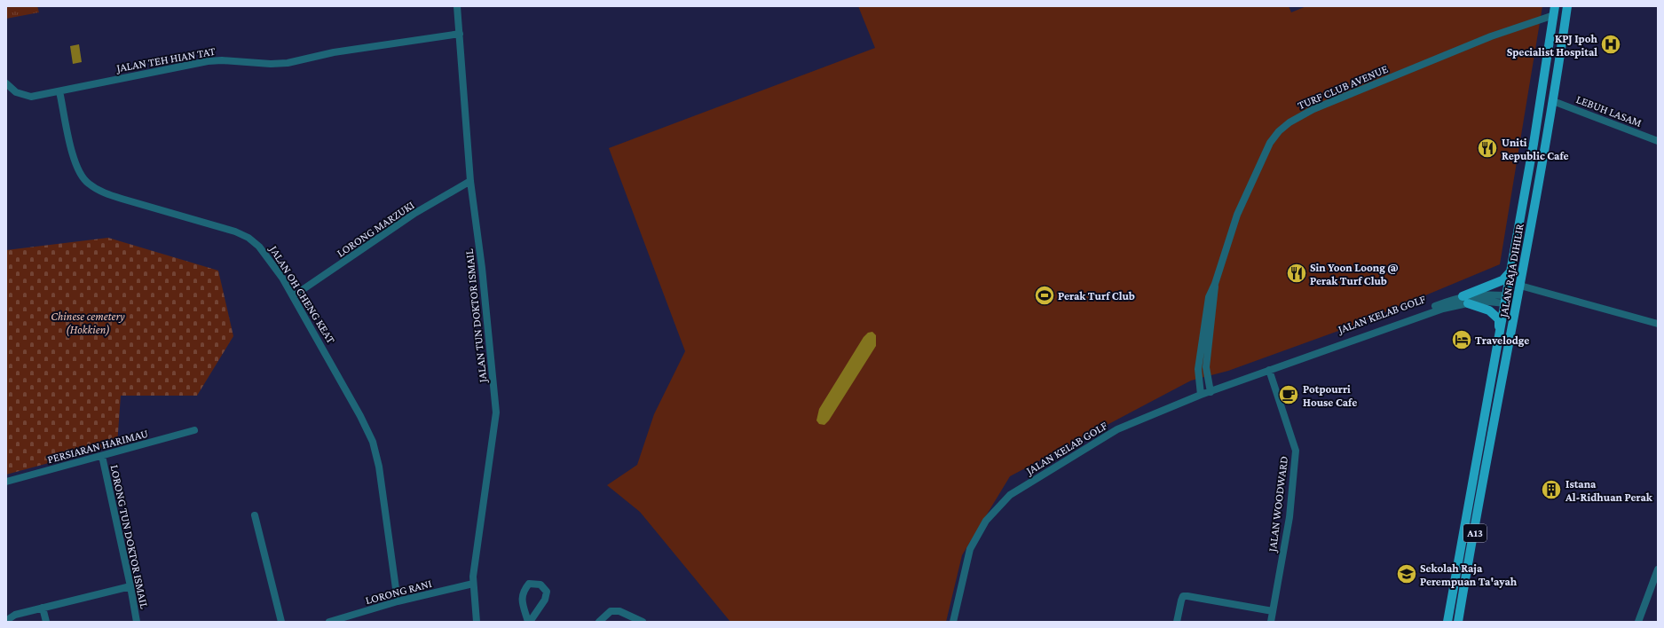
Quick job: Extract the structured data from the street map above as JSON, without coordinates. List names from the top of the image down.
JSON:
{
  "streets": {
    "main road": ["JALAN RAJA DIHILIR", "A13"],
    "street": [
      "JALAN TEH HIAN TAT",
      "TURF CLUB AVENUE",
      "LEBUH LASAM",
      "LORONG MARZUKI",
      "JALAN OH CHENG KEAT",
      "JALAN KELAB GOLF",
      "JALAN TUN DOKTOR ISMAIL",
      "PERSIARAN HARIMAU",
      "JALAN WOODWARD",
      "LORONG TUN DOKTOR ISMAIL",
      "LORONG RANI"
    ]
  },
  "crossings": [
    ["JALAN TEH HIAN TAT", "JALAN OH CHENG KEAT"],
    ["JALAN TEH HIAN TAT", "JALAN TUN DOKTOR ISMAIL"],
    ["TURF CLUB AVENUE", "JALAN RAJA DIHILIR"],
    ["TURF CLUB AVENUE", "JALAN KELAB GOLF"],
    ["LEBUH LASAM", "JALAN RAJA DIHILIR"],
    ["LORONG MARZUKI", "JALAN OH CHENG KEAT"],
    ["LORONG MARZUKI", "JALAN TUN DOKTOR ISMAIL"],
    ["JALAN OH CHENG KEAT", "LORONG RANI"],
    ["JALAN KELAB GOLF", "JALAN WOODWARD"],
    ["JALAN TUN DOKTOR ISMAIL", "LORONG RANI"],
    ["PERSIARAN HARIMAU", "LORONG TUN DOKTOR ISMAIL"]
  ],
  "parks": ["Chinese cemetery (Hokkien)"],
  "places": {
    "hospital": ["KPJ Ipoh Specialist Hospital"],
    "restaurant": ["Uniti Republic Cafe", "Sin Yoon Loong @ Perak Turf Club"],
    "sports": ["Perak Turf Club"],
    "hotel": ["Travelodge"],
    "cafe": ["Potpourri House Cafe"],
    "building": ["Istana Al-Ridhuan Perak"],
    "school or university": ["Sekolah Raja Perempuan Ta'ayah"]
  }
}
